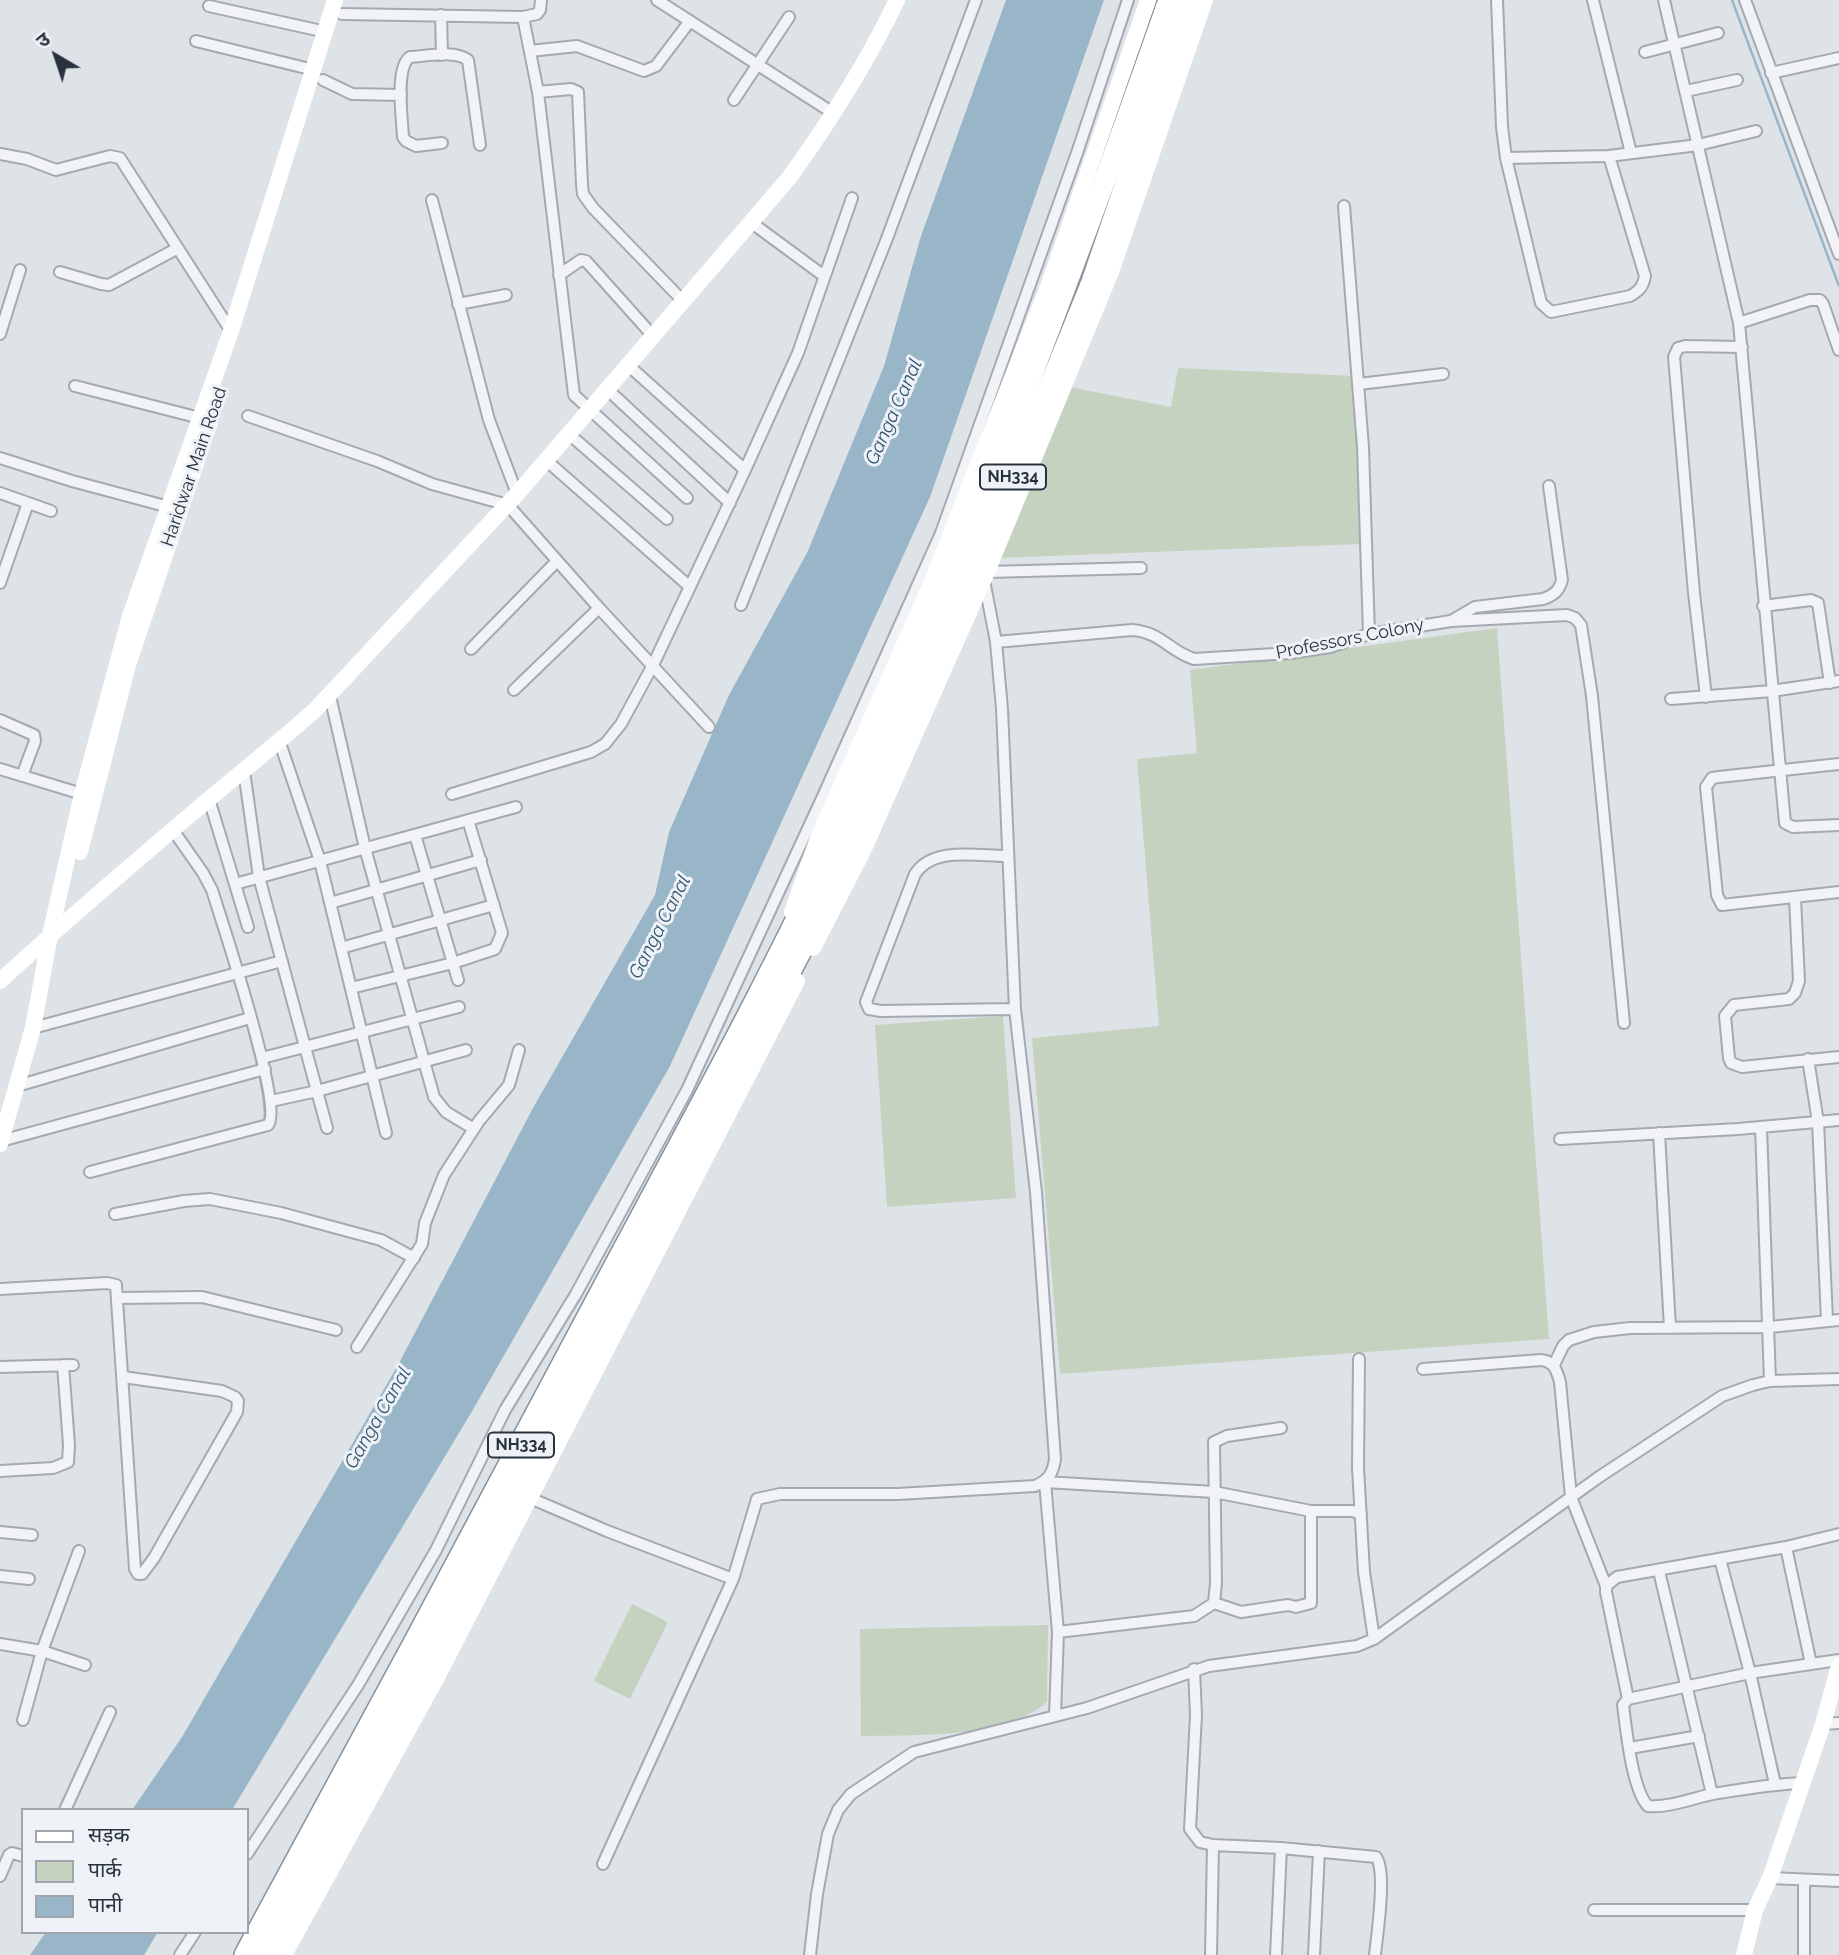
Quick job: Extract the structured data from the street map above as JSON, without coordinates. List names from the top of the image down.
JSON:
{
  "streets": {
    "highway": ["NH334"],
    "street": ["Haridwar Main Road", "Professors Colony"]
  },
  "water": ["Ganga Canal"],
  "legend": ["सड़क", "पार्क", "पानी"],
  "north": "top left"
}
